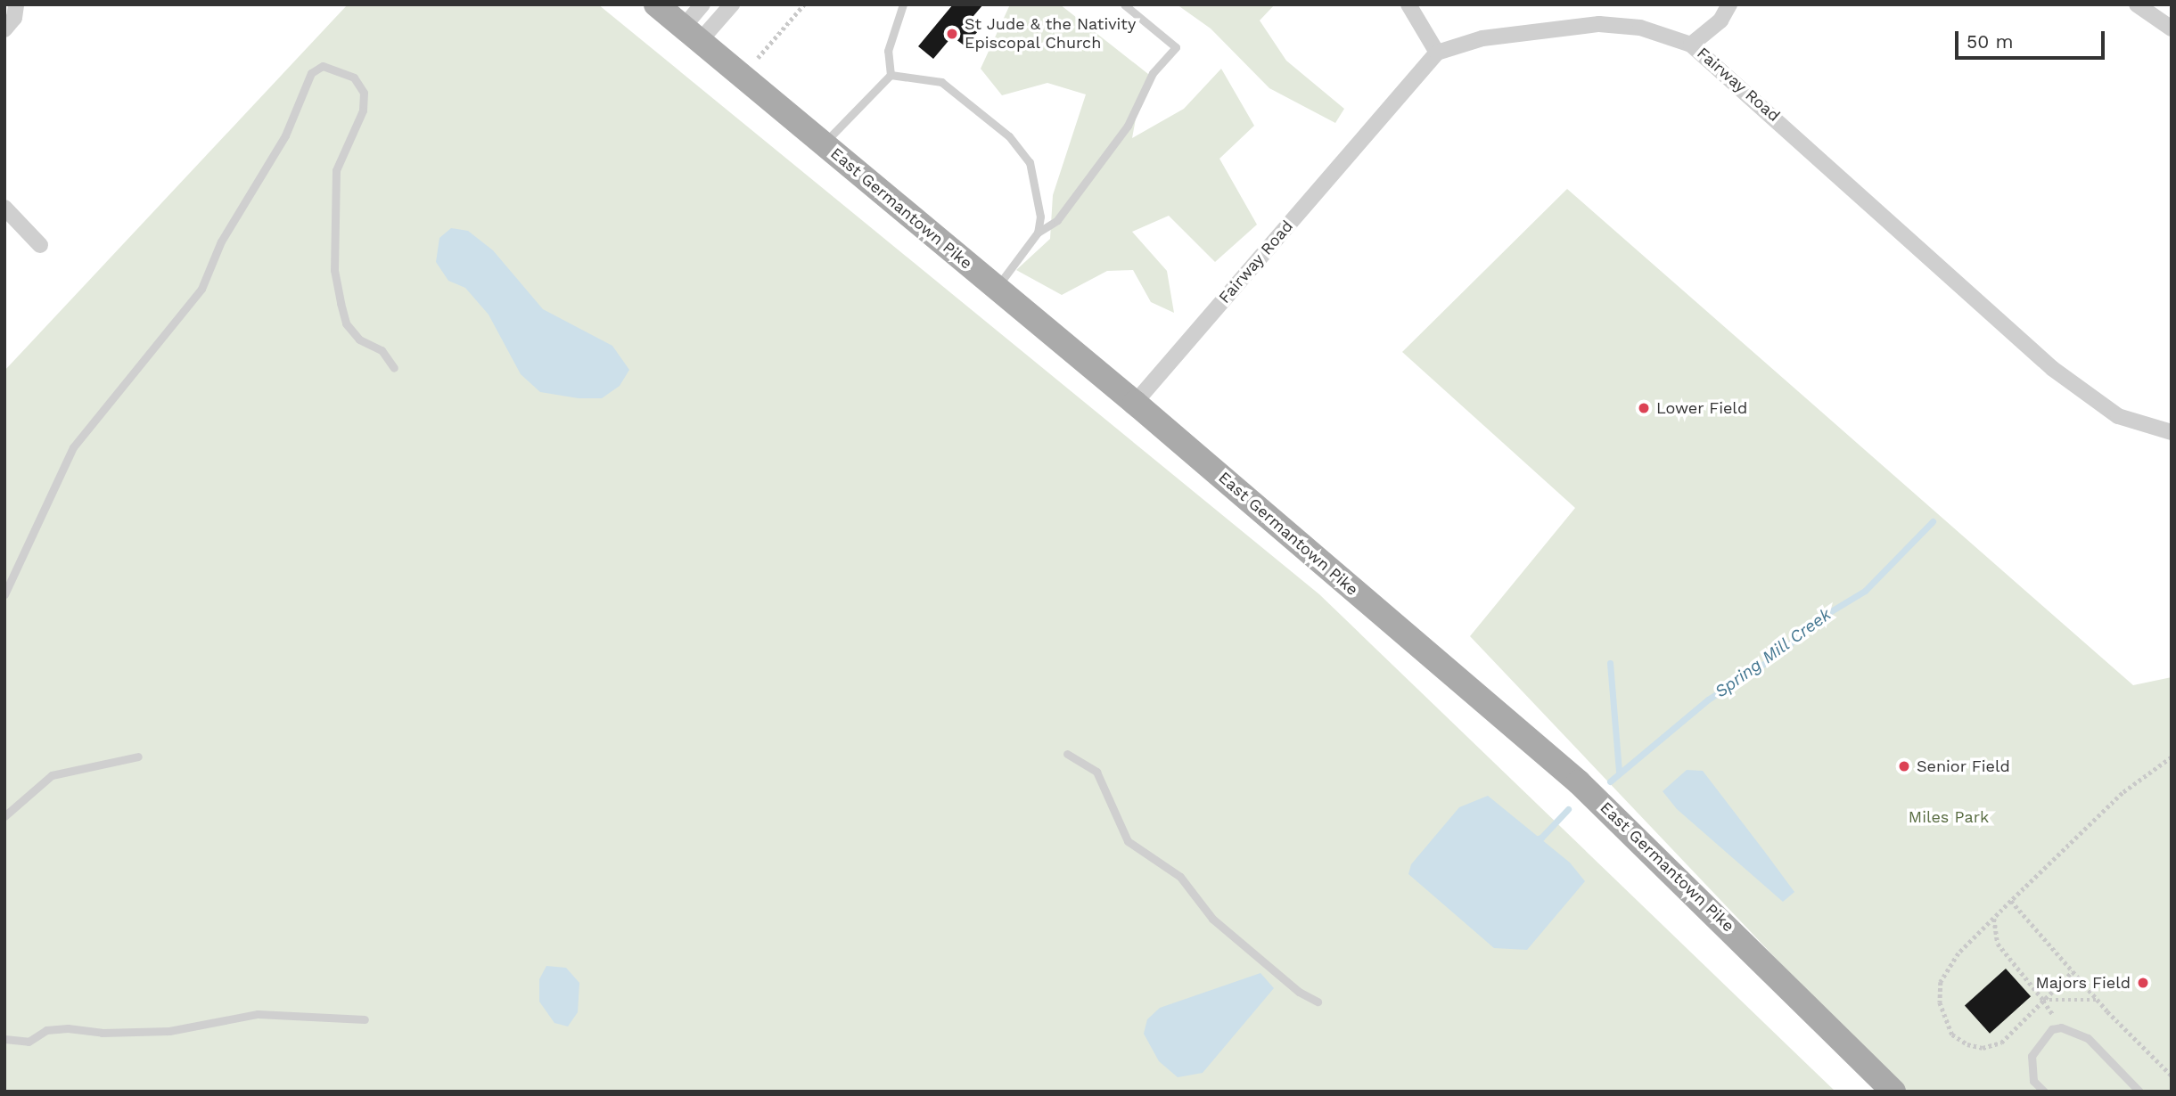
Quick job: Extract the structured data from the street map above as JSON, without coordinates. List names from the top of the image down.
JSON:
{
  "streets": {
    "main road": ["East Germantown Pike"],
    "street": ["Fairway Road"]
  },
  "crossings": [
    ["Fairway Road", "East Germantown Pike"]
  ],
  "water": ["Spring Mill Creek"],
  "parks": ["Miles Park"],
  "places": [
    "St Jude & the Nativity Episcopal Church",
    "Lower Field",
    "Senior Field",
    "Majors Field"
  ],
  "scale_bar": "50 m"
}
